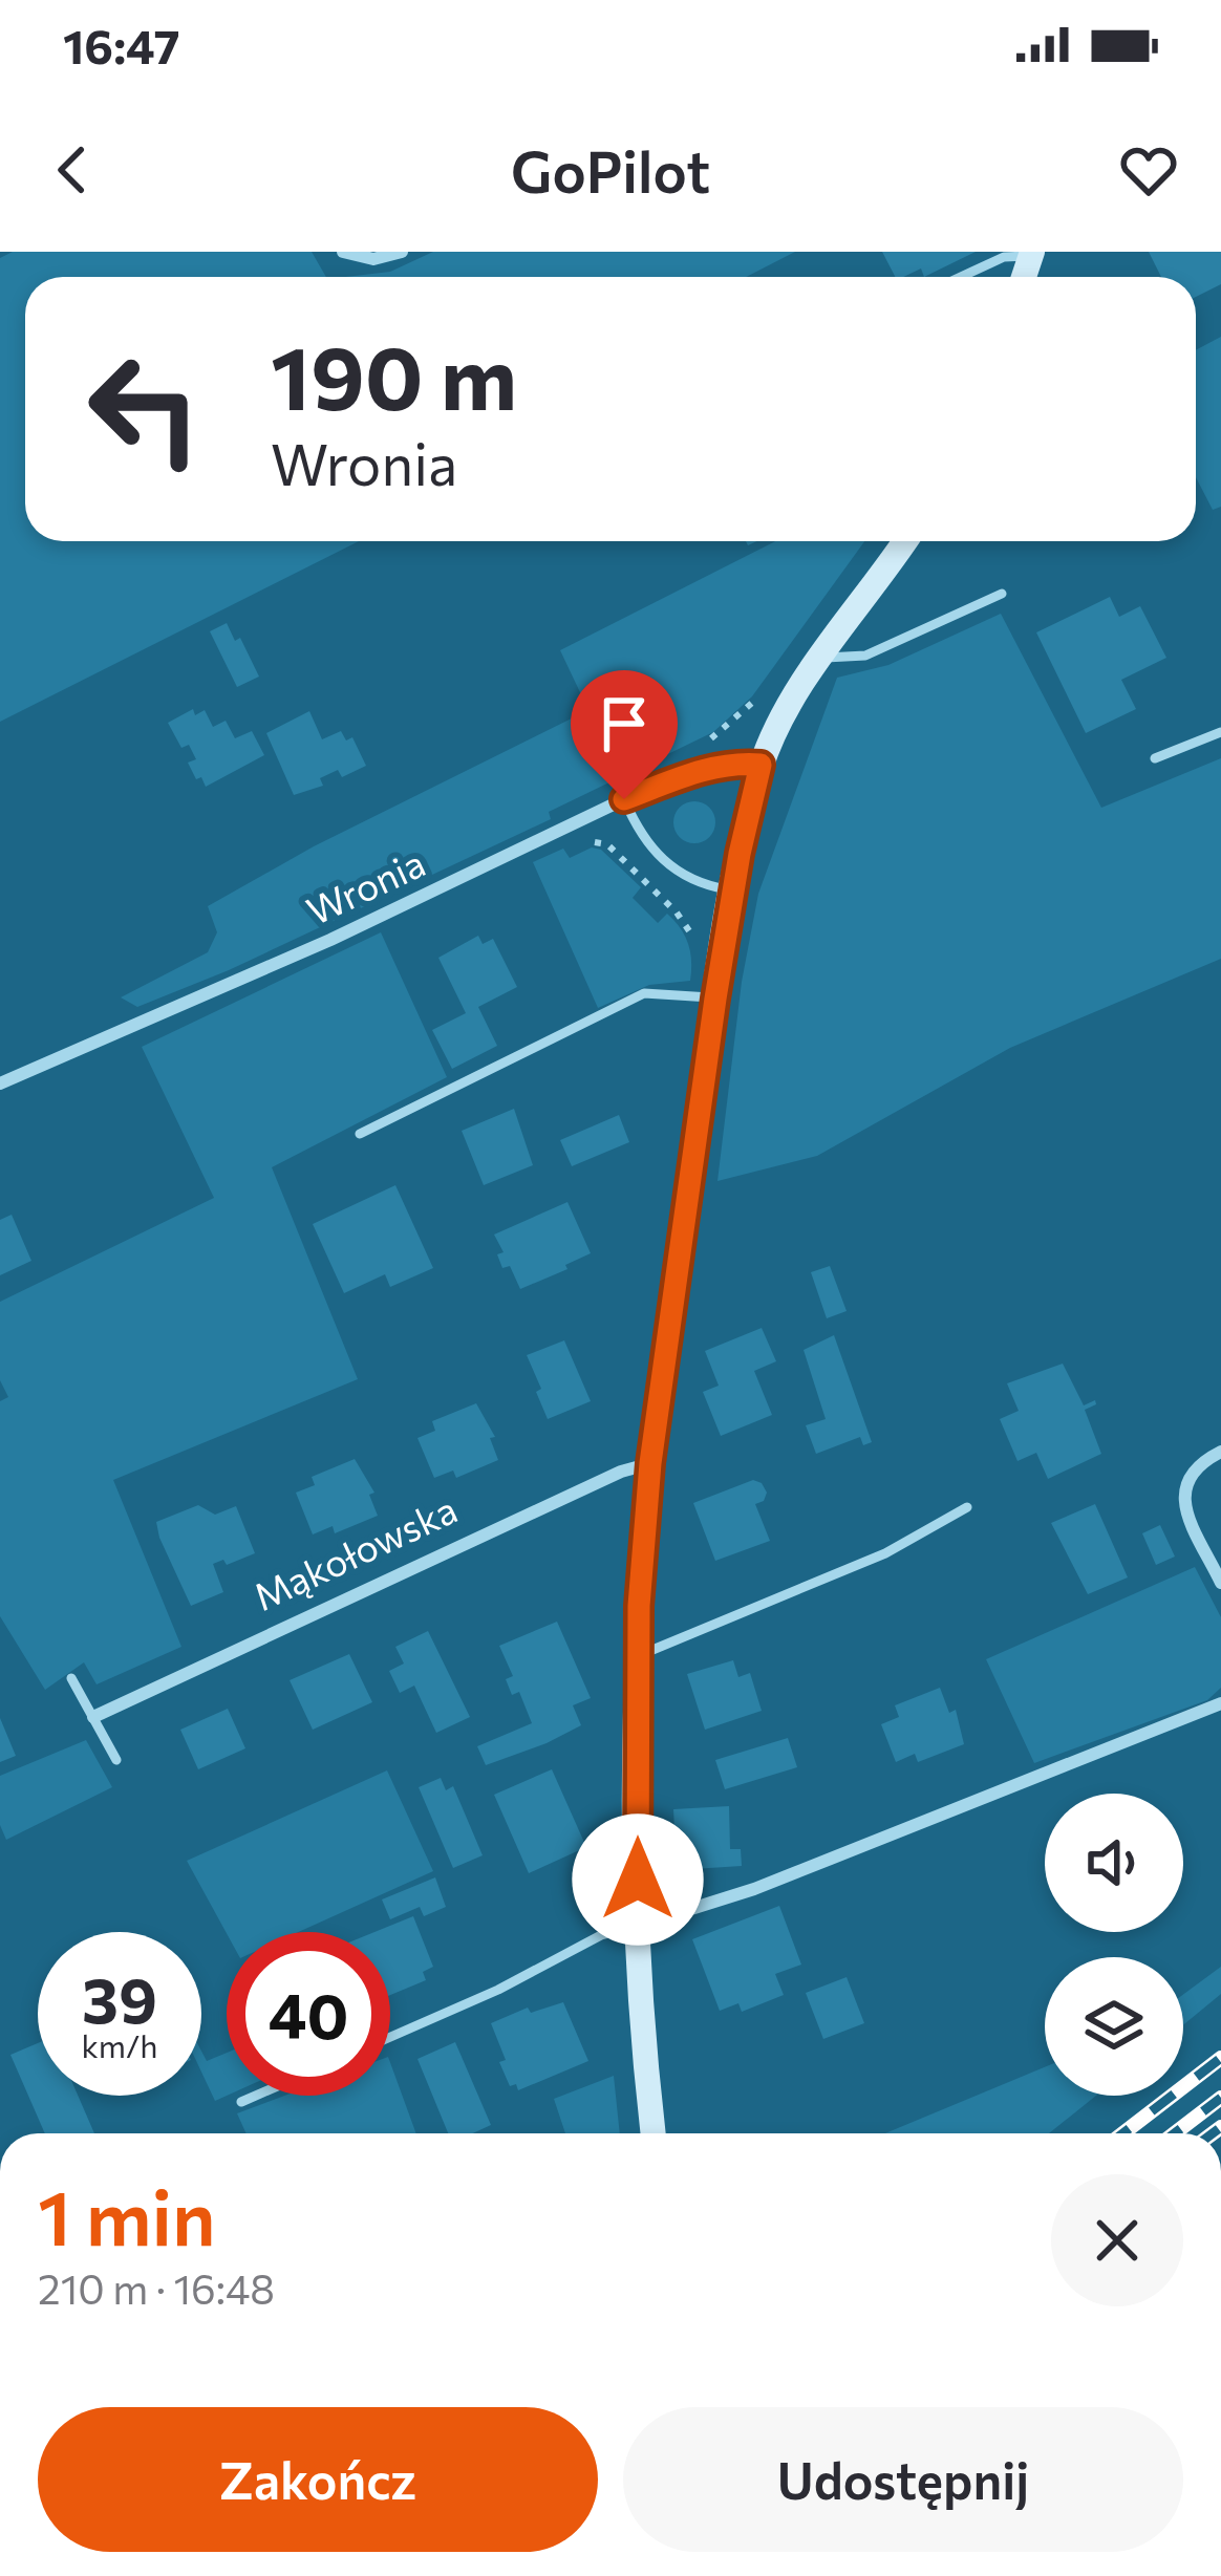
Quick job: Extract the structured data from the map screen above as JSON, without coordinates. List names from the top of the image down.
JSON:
{
  "streets": {
    "street": ["Wronia", "Mąkołowska"]
  },
  "page": {
    "status": "16:47",
    "header": "GoPilot",
    "turn": ["190 m", "Wronia"],
    "speed": "39 km/h",
    "limit": "40",
    "heading": ["1 min", "210 m · 16:48"],
    "buttons": ["Zakończ", "Udostępnij"]
  }
}
